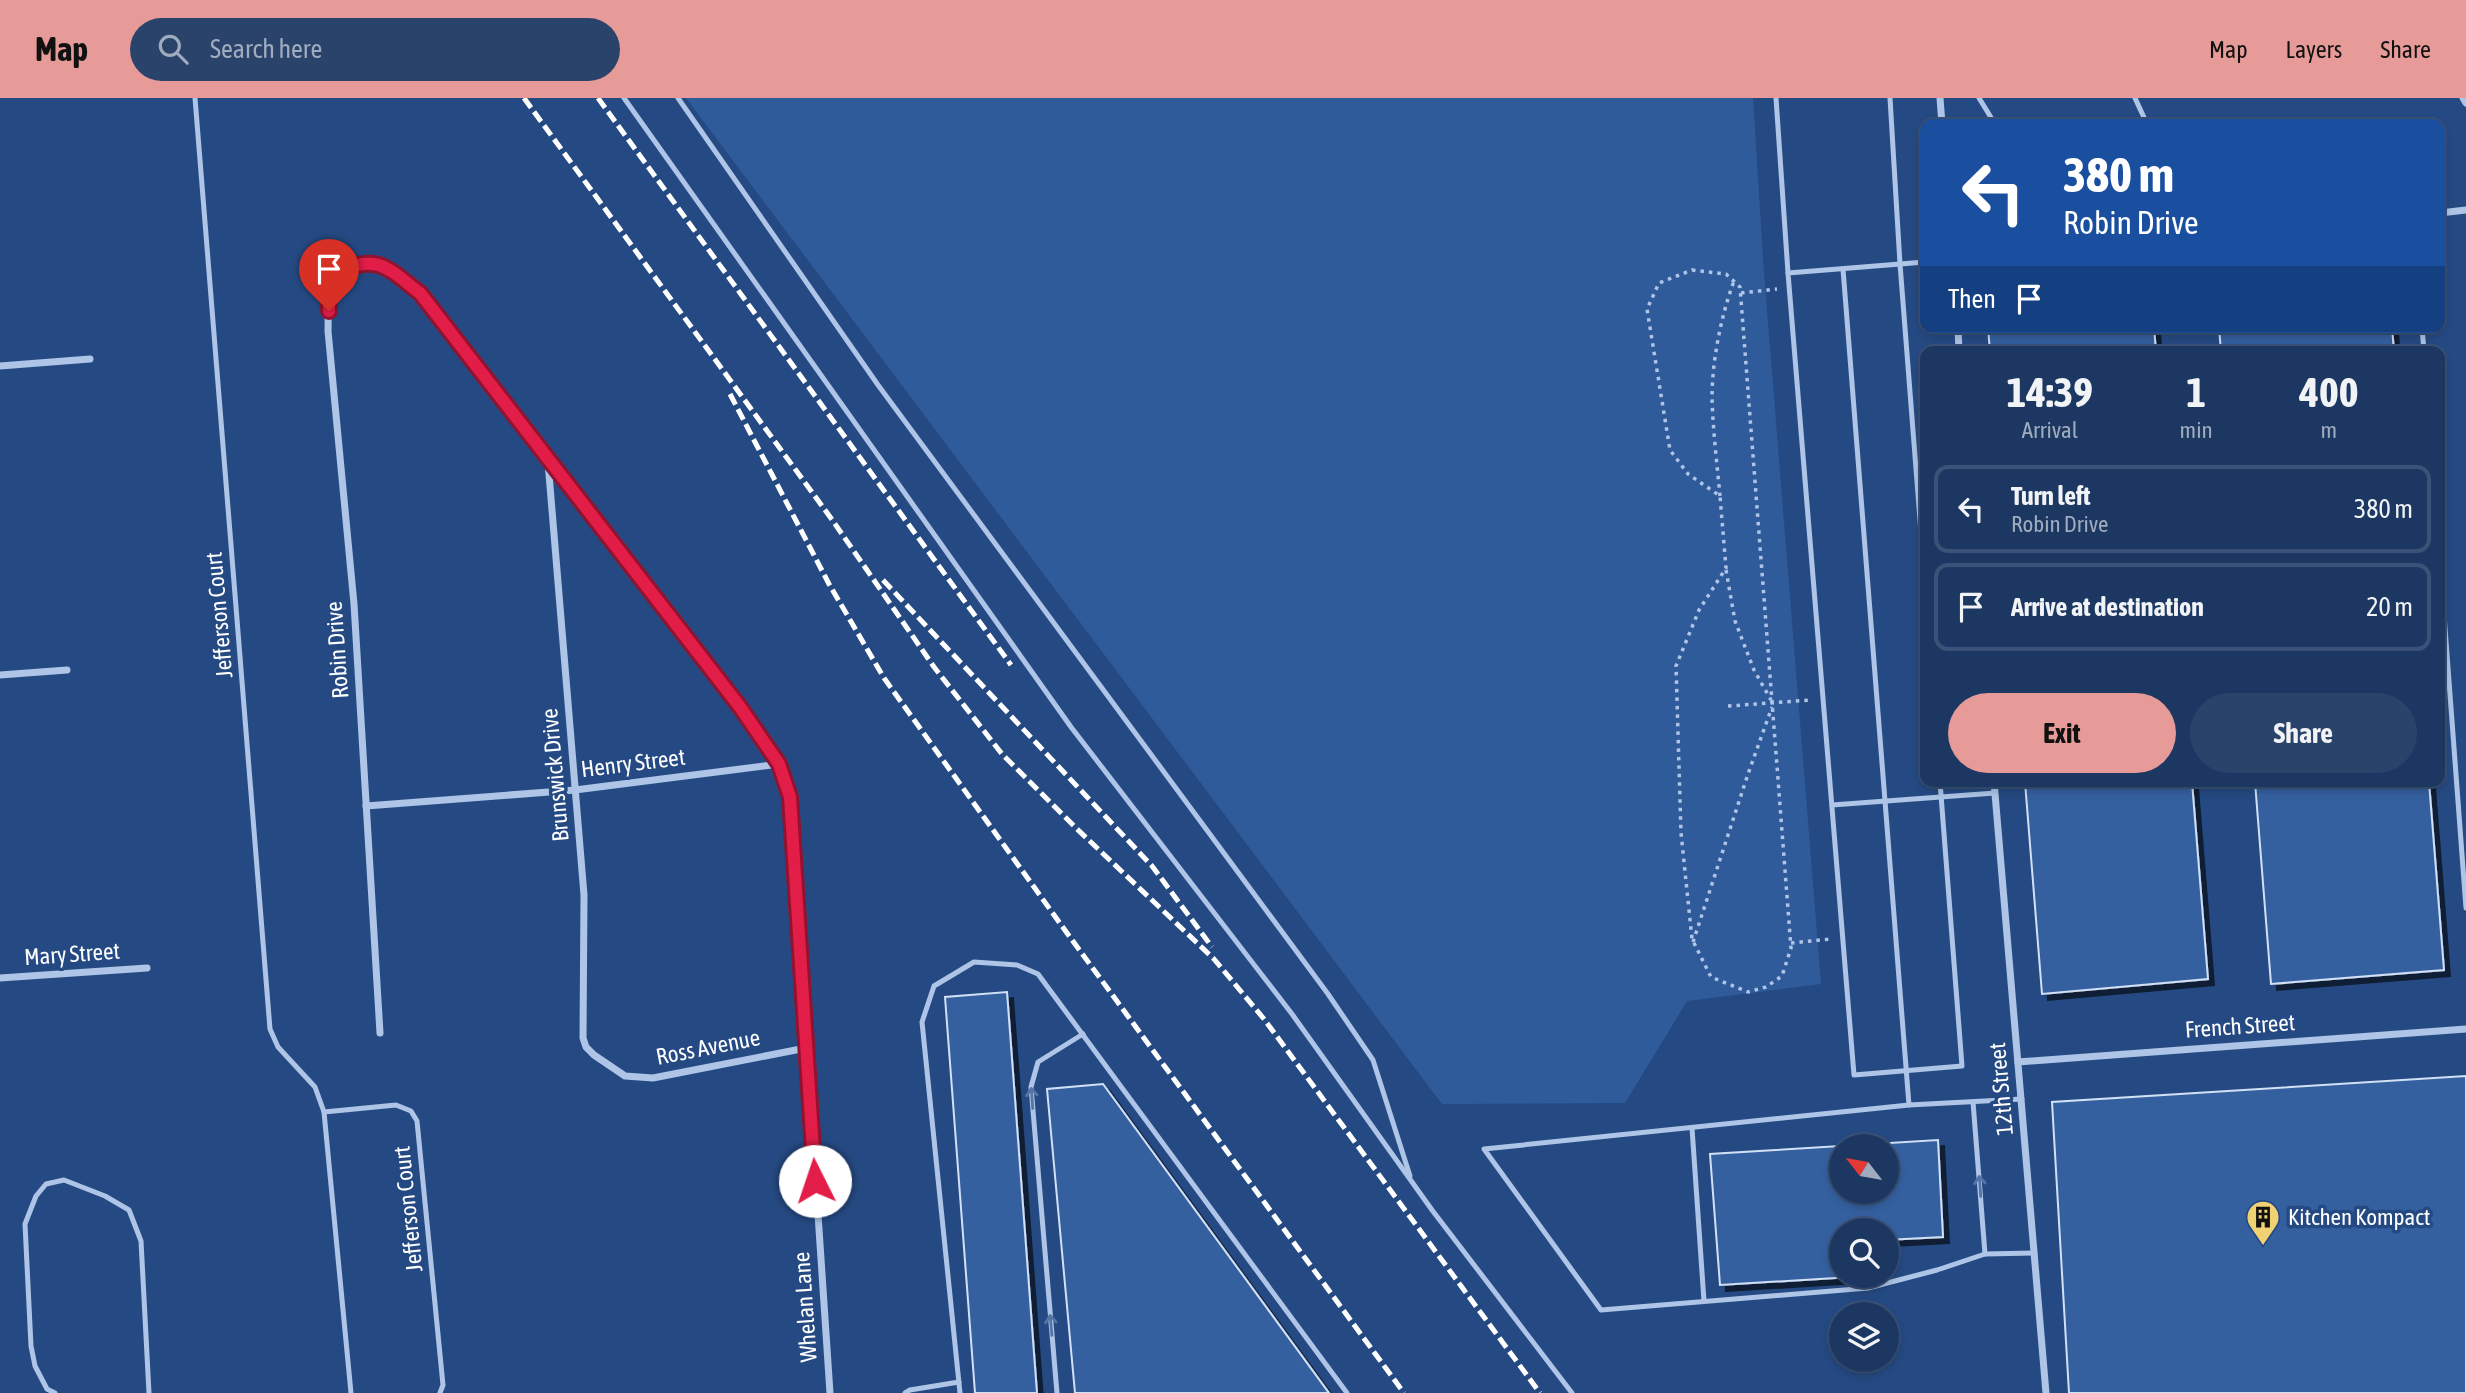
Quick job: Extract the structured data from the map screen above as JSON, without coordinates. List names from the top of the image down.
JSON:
{
  "streets": {
    "street": [
      "Robin Drive",
      "Henry Street",
      "Brunswick Drive",
      "Mary Street",
      "French Street",
      "Ross Avenue",
      "12th Street",
      "Whelan Lane"
    ],
    "lane": ["Jefferson Court"]
  },
  "crossings": [
    ["Robin Drive", "Henry Street"],
    ["Robin Drive", "Whelan Lane"],
    ["Henry Street", "Brunswick Drive"],
    ["Henry Street", "Whelan Lane"],
    ["Brunswick Drive", "Ross Avenue"],
    ["Brunswick Drive", "Whelan Lane"],
    ["French Street", "12th Street"],
    ["Ross Avenue", "Whelan Lane"]
  ],
  "places": {
    "building": ["Kitchen Kompact"]
  },
  "north": "top left",
  "page": {
    "header": "Map",
    "search": "Search here",
    "nav": ["Map", "Layers", "Share"],
    "turn": ["380 m", "Robin Drive"],
    "then": "Then",
    "eta": [
      "14:39",
      "Arrival",
      "1",
      "min",
      "400",
      "m"
    ],
    "list": [
      {
        "name": "Turn left",
        "note": "Robin Drive",
        "value": "380 m"
      },
      {
        "name": "Arrive at destination",
        "value": "20 m"
      }
    ],
    "buttons": ["Exit", "Share"]
  }
}
